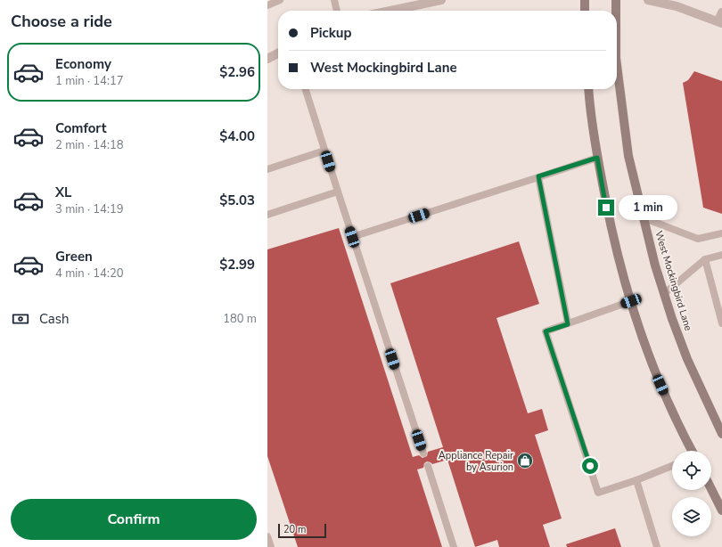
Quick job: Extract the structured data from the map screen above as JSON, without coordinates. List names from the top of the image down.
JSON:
{
  "streets": {
    "main road": ["West Mockingbird Lane"]
  },
  "places": {
    "shop": ["Appliance Repair by Asurion"]
  },
  "scale_bar": "20 m",
  "page": {
    "heading": "Choose a ride",
    "banner": ["Pickup", "West Mockingbird Lane"],
    "list": [
      {
        "name": "Economy",
        "note": "1 min · 14:17",
        "value": "$2.96"
      },
      {
        "name": "Comfort",
        "note": "2 min · 14:18",
        "value": "$4.00"
      },
      {
        "name": "XL",
        "note": "3 min · 14:19",
        "value": "$5.03"
      },
      {
        "name": "Green",
        "note": "4 min · 14:20",
        "value": "$2.99"
      }
    ],
    "bubble": "1 min",
    "pay": ["Cash", "180 m"],
    "buttons": "Confirm",
    "scale": "20 m"
  }
}
